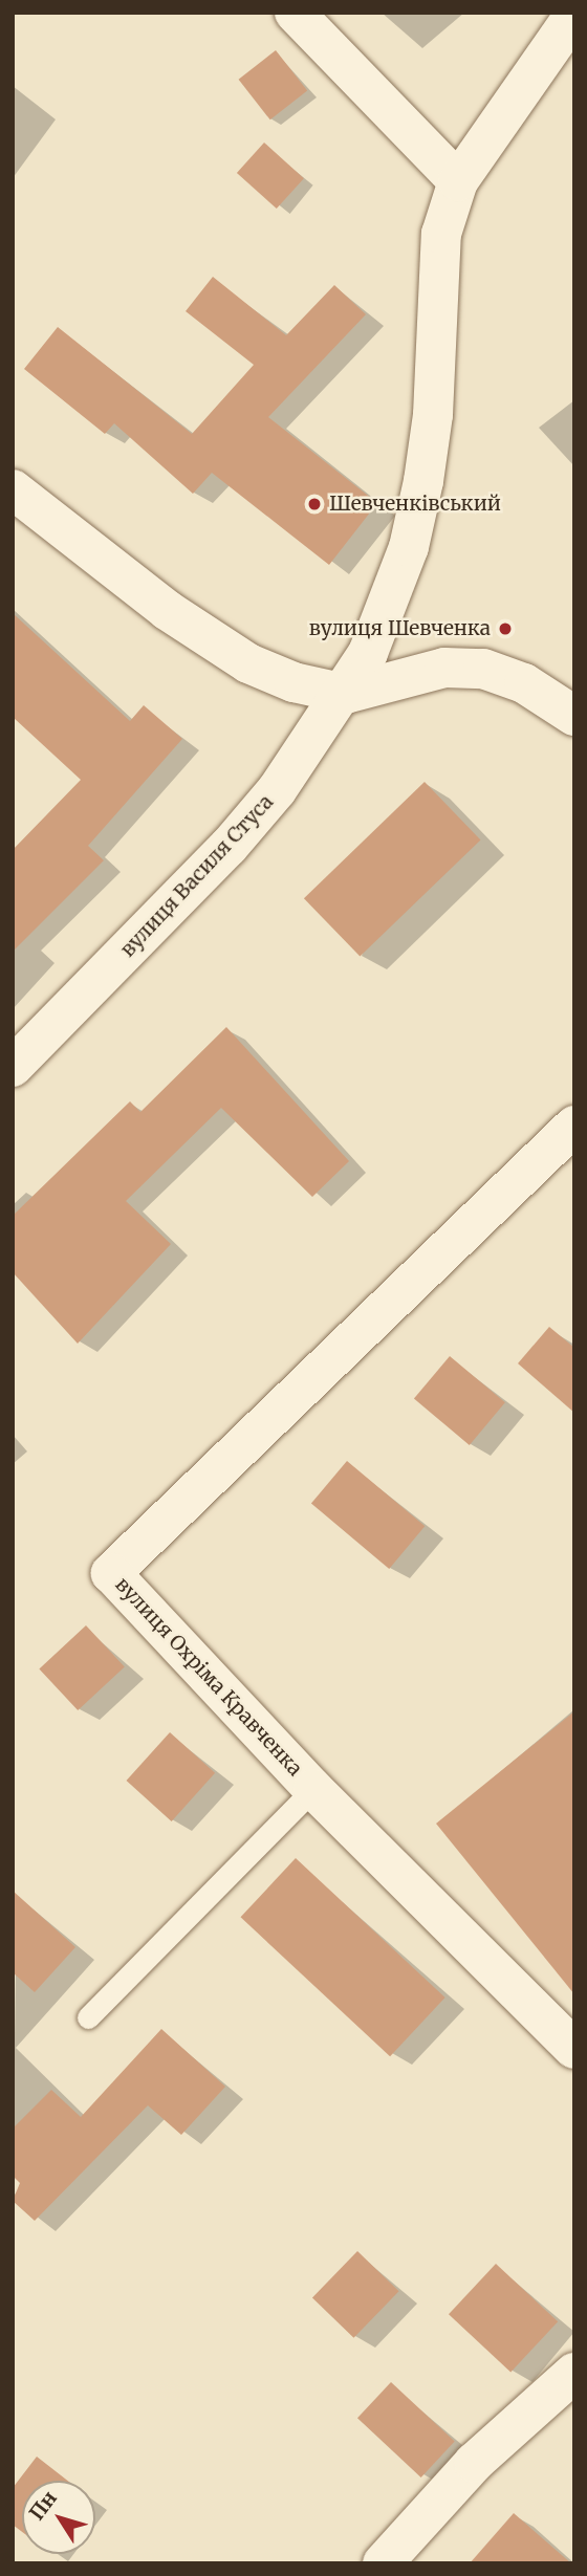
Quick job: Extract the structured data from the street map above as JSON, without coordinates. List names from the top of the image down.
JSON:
{
  "streets": {
    "street": ["вулиця Василя Стуса", "вулиця Охріма Кравченка"]
  },
  "places": ["Шевченківський", "вулиця Шевченка"],
  "north": "top left"
}
